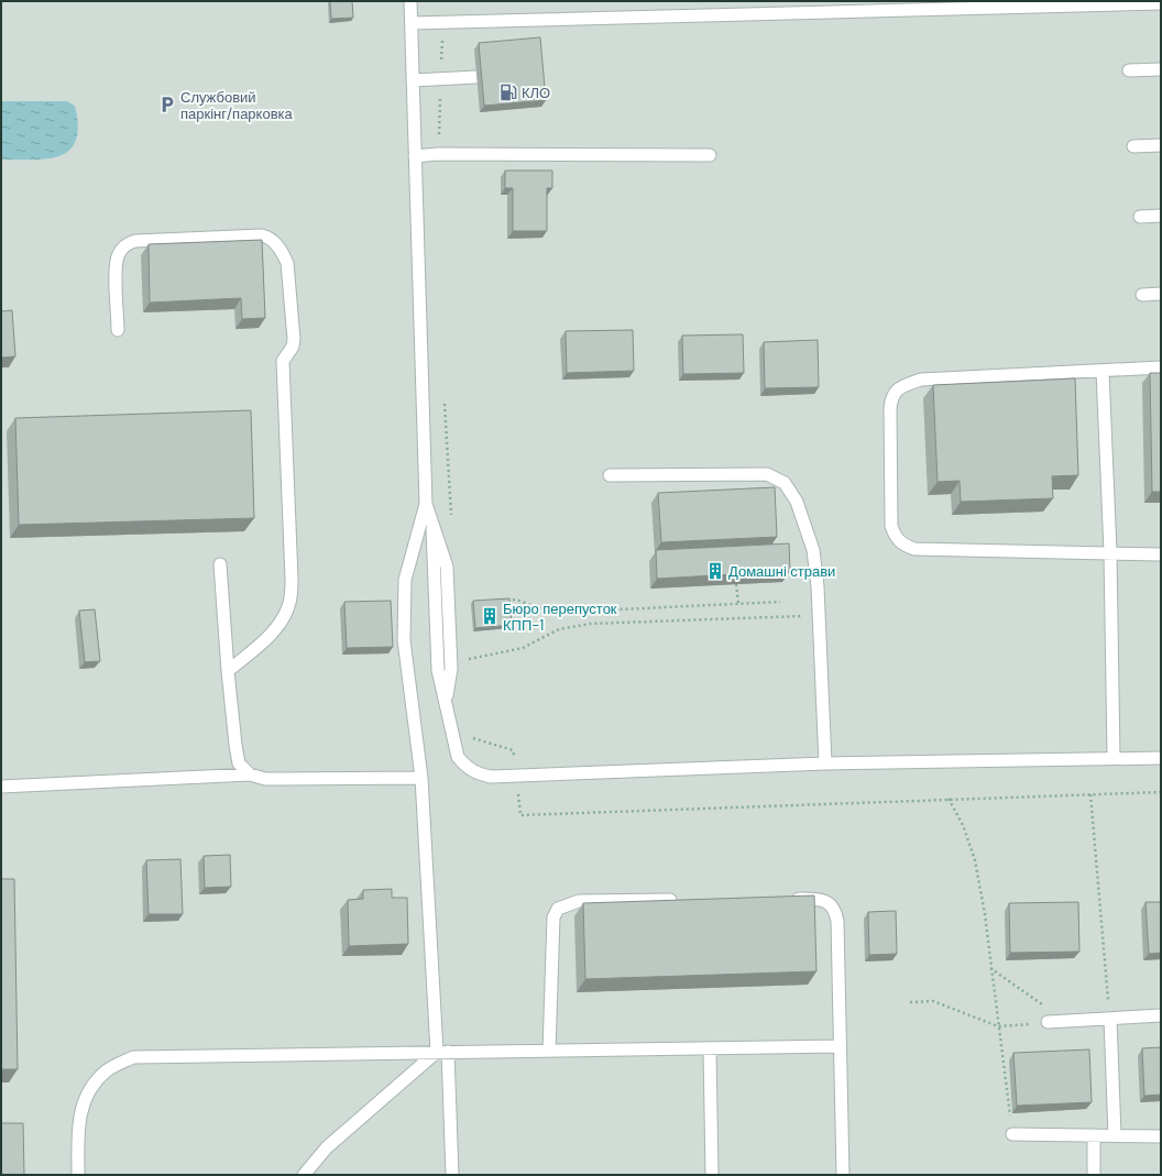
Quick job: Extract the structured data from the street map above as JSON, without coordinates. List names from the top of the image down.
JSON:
{
  "places": {
    "fuel station": ["КЛО"],
    "parking": ["Службовий паркінг/парковка"],
    "building": ["Домашні страви", "Бюро перепусток КПП-1"]
  }
}
